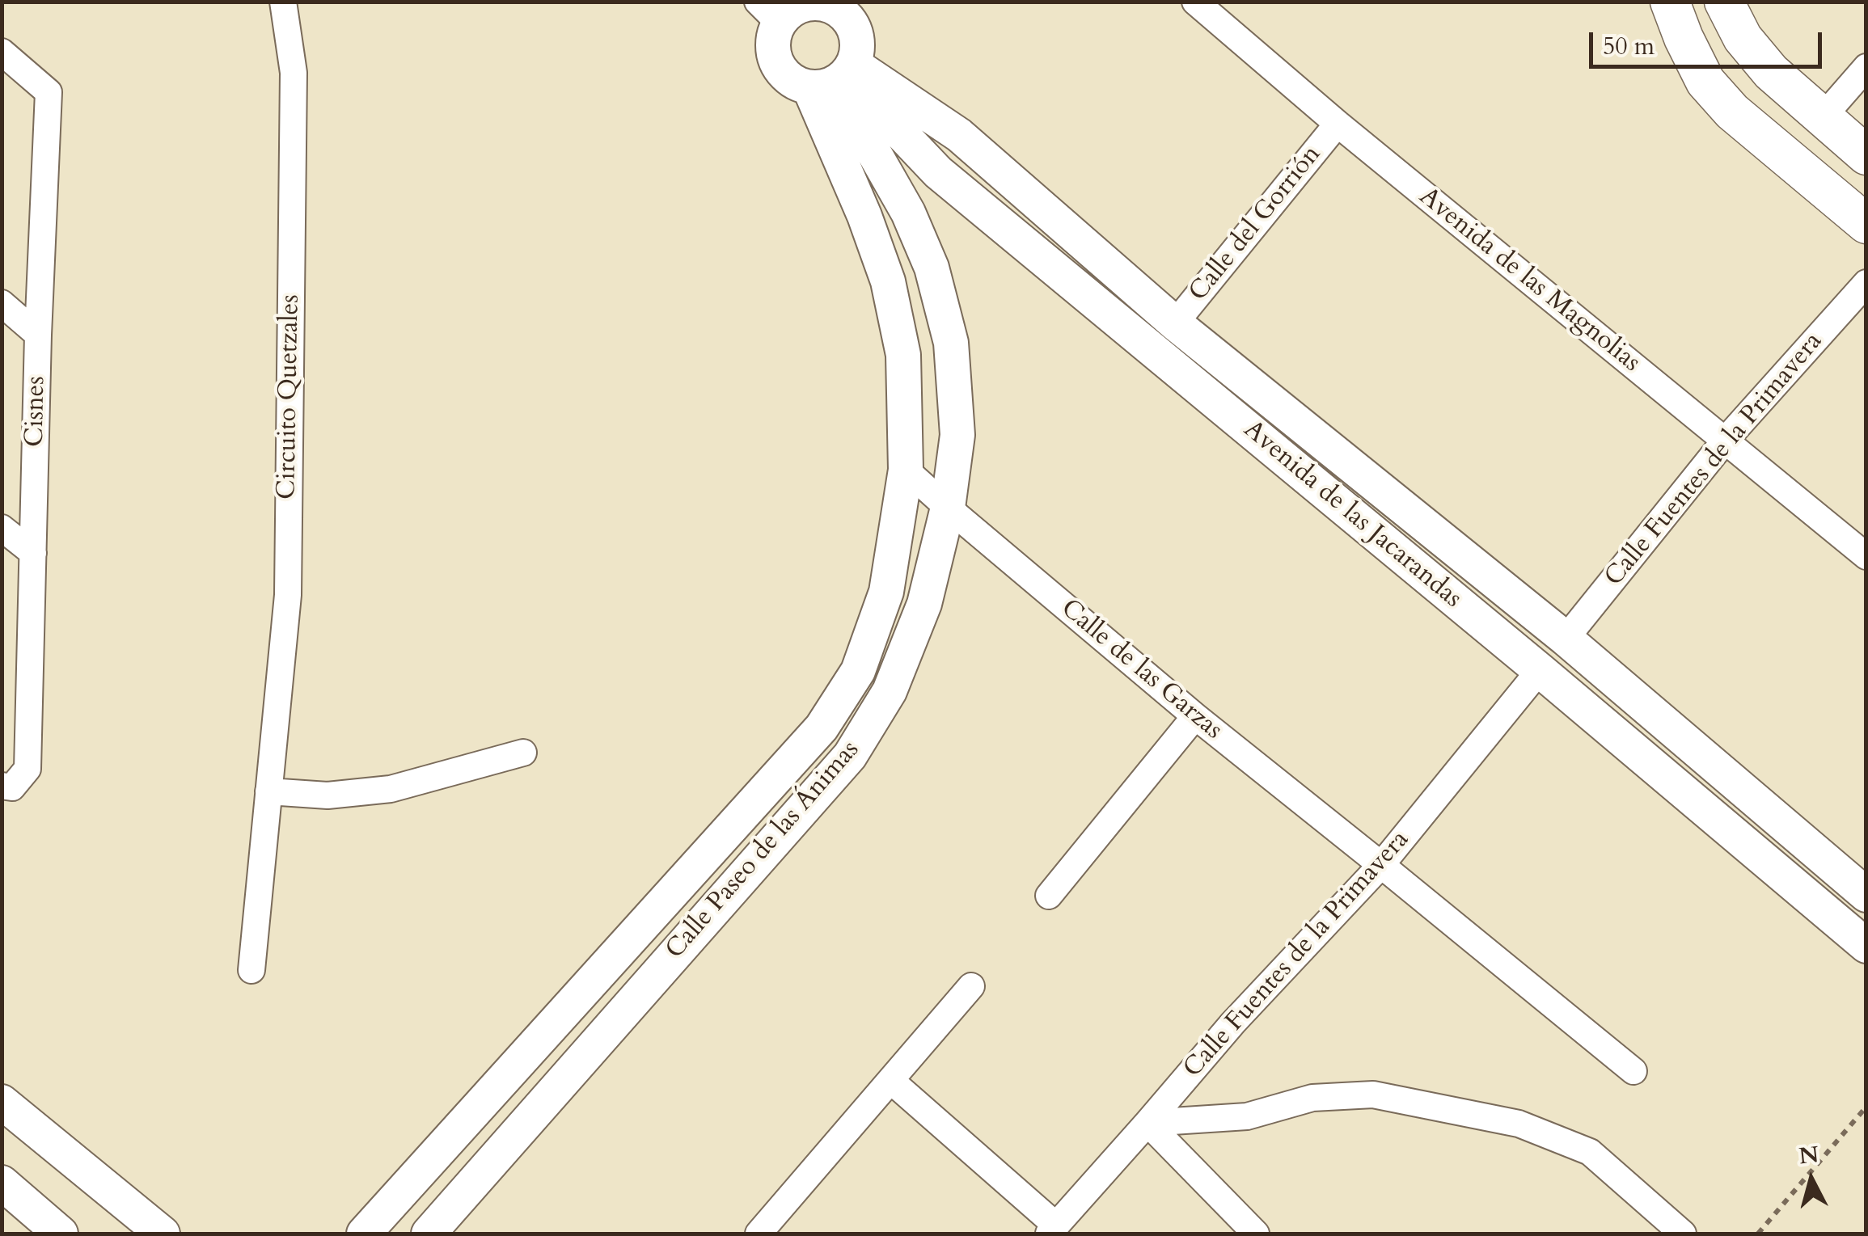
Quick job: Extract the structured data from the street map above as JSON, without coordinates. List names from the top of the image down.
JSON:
{
  "streets": {
    "street": [
      "Calle del Gorrión",
      "Avenida de las Magnolias",
      "Circuito Quetzales",
      "Cisnes",
      "Calle Fuentes de la Primavera",
      "Avenida de las Jacarandas",
      "Calle de las Garzas",
      "Calle Paseo de las Ánimas"
    ]
  },
  "crossings": [
    ["Calle del Gorrión", "Avenida de las Magnolias"],
    ["Calle del Gorrión", "Avenida de las Jacarandas"],
    ["Avenida de las Magnolias", "Calle Fuentes de la Primavera"],
    ["Calle Fuentes de la Primavera", "Avenida de las Jacarandas"],
    ["Calle Fuentes de la Primavera", "Calle de las Garzas"],
    ["Avenida de las Jacarandas", "Calle Paseo de las Ánimas"],
    ["Calle de las Garzas", "Calle Paseo de las Ánimas"]
  ],
  "scale_bar": "50 m",
  "north": "top"
}
